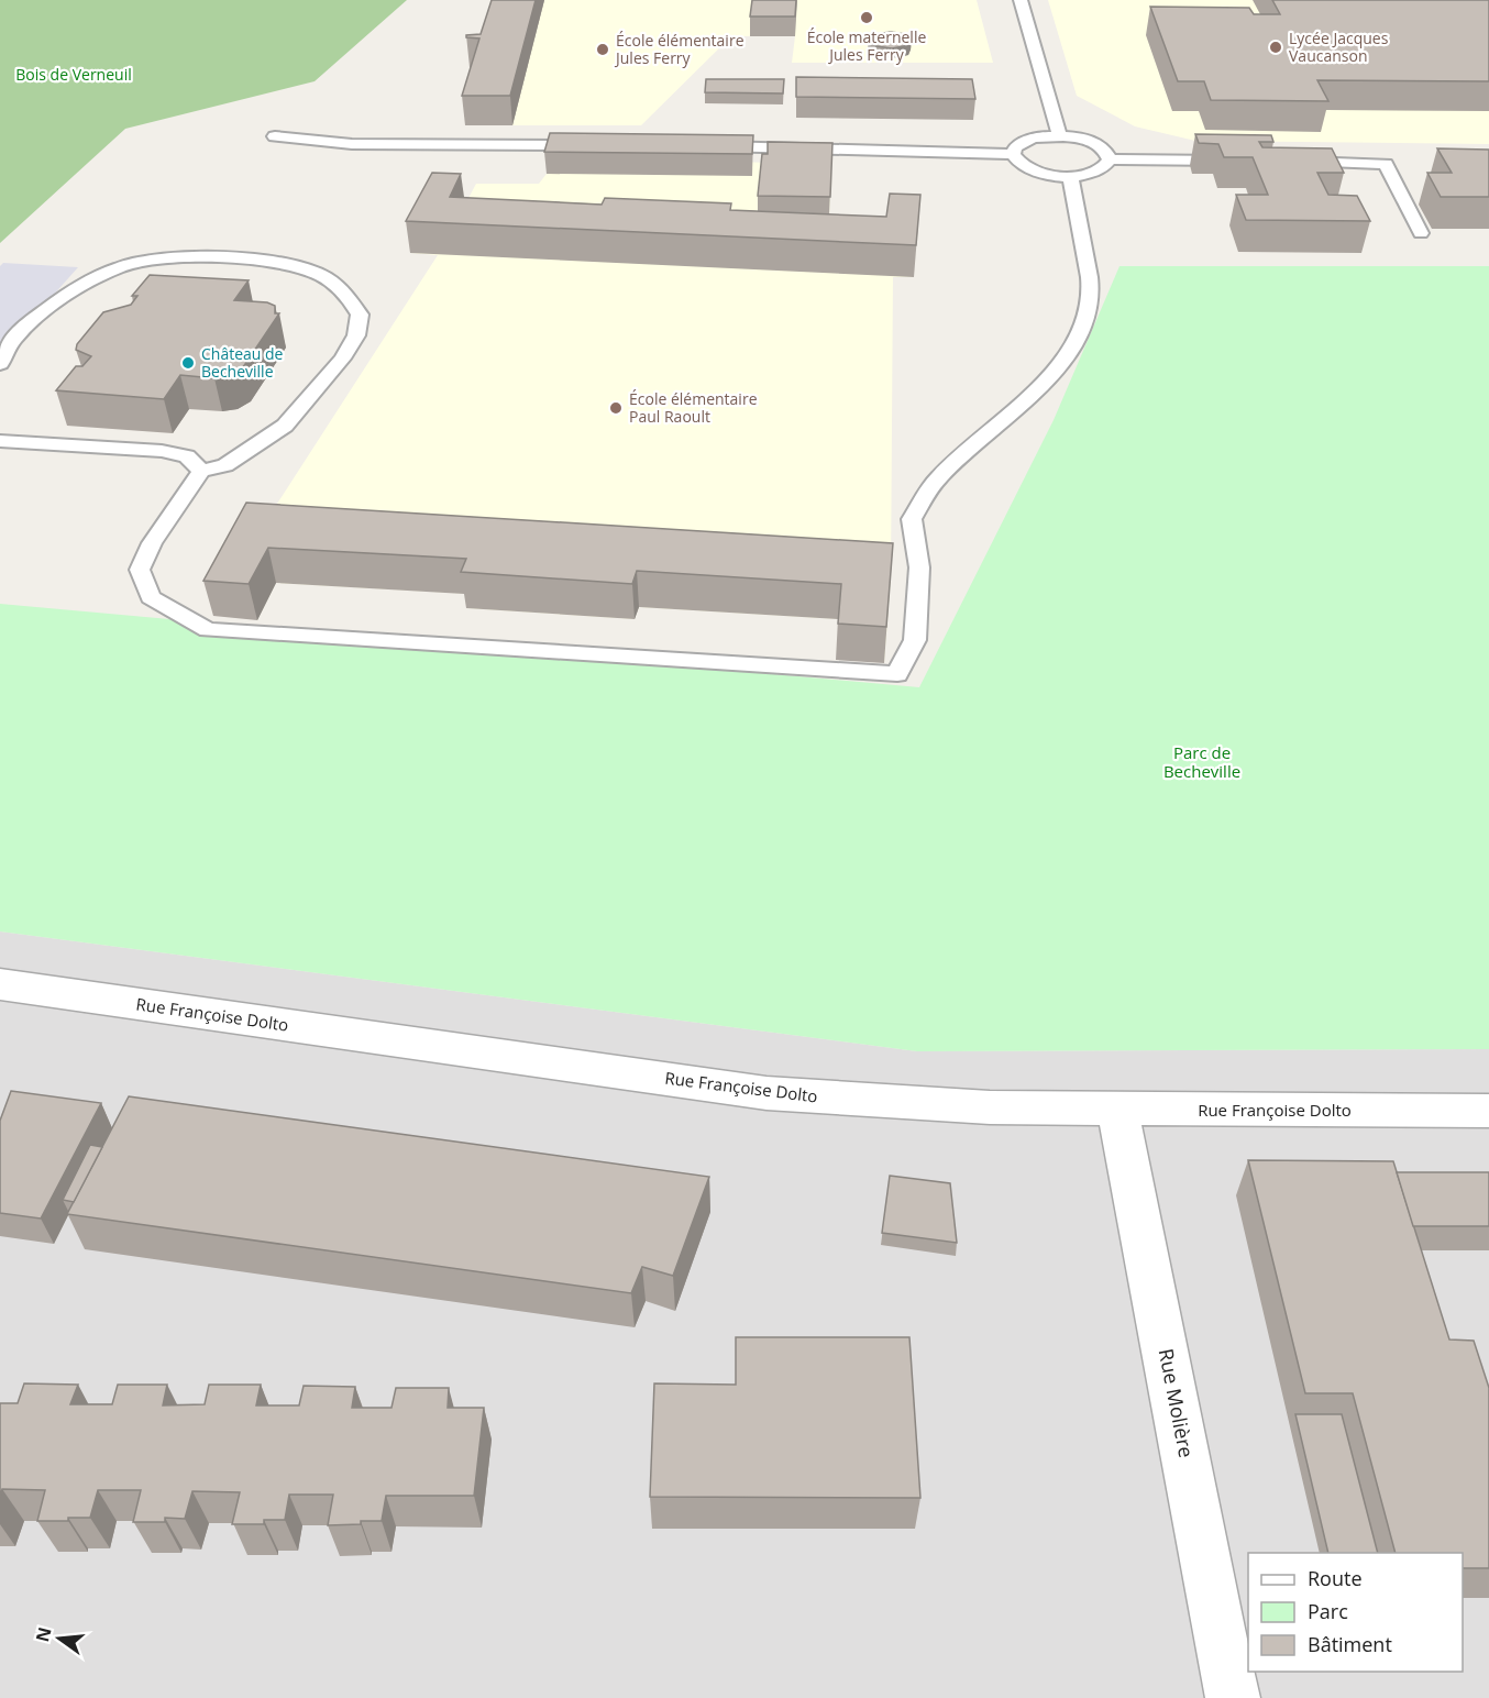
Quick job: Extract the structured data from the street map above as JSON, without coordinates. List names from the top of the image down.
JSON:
{
  "streets": {
    "street": ["Rue Françoise Dolto", "Rue Molière"]
  },
  "crossings": [
    ["Rue Françoise Dolto", "Rue Molière"]
  ],
  "parks": ["Bois de Verneuil", "Parc de Becheville"],
  "places": [
    "École maternelle Jules Ferry",
    "Lycée Jacques Vaucanson",
    "École élémentaire Jules Ferry",
    "Château de Becheville",
    "École élémentaire Paul Raoult"
  ],
  "legend": ["Route", "Parc", "Bâtiment"],
  "north": "left"
}
